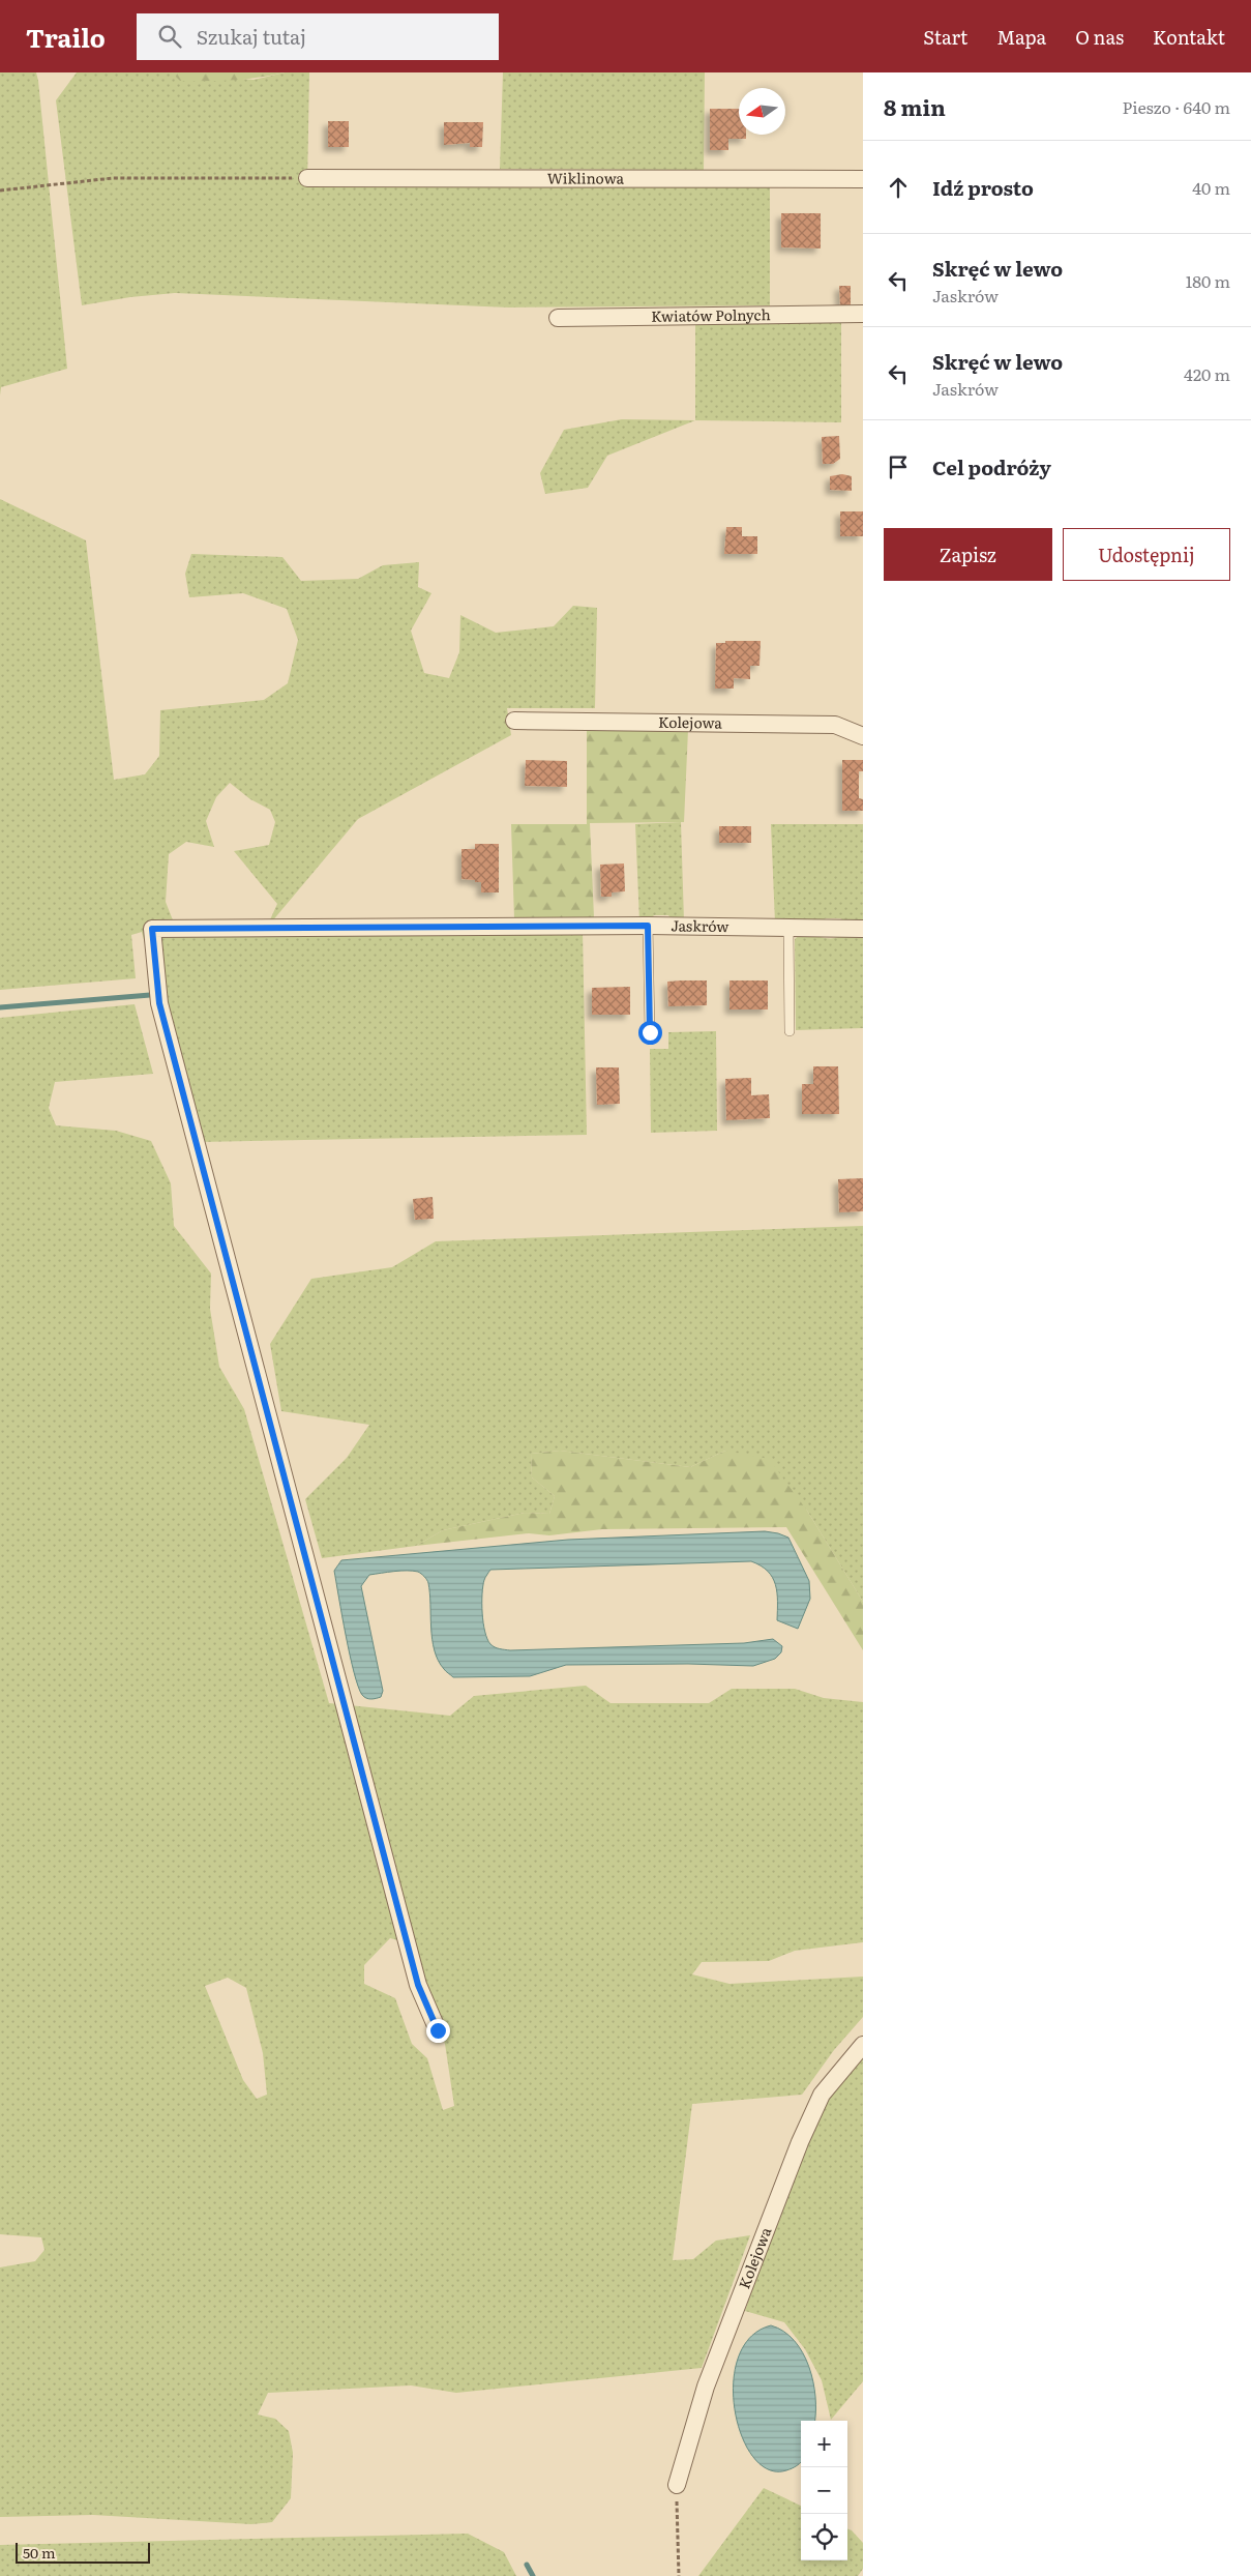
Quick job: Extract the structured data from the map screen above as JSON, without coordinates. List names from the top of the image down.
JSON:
{
  "streets": {
    "street": [
      "Wiklinowa",
      "Kwiatów Polnych",
      "Kolejowa",
      "Jaskrów"
    ]
  },
  "scale_bar": "50 m",
  "north": "left",
  "page": {
    "header": "Trailo",
    "search": "Szukaj tutaj",
    "nav": [
      "Start",
      "Mapa",
      "O nas",
      "Kontakt"
    ],
    "heading": ["8 min", "Pieszo · 640 m"],
    "list": [
      ["Idź prosto", "40 m"],
      ["Skręć w lewo", "Jaskrów", "180 m"],
      ["Skręć w lewo", "Jaskrów", "420 m"],
      "Cel podróży"
    ],
    "buttons": ["Zapisz", "Udostępnij"],
    "map_buttons": ["+", "−"],
    "scale": "50 m"
  }
}
